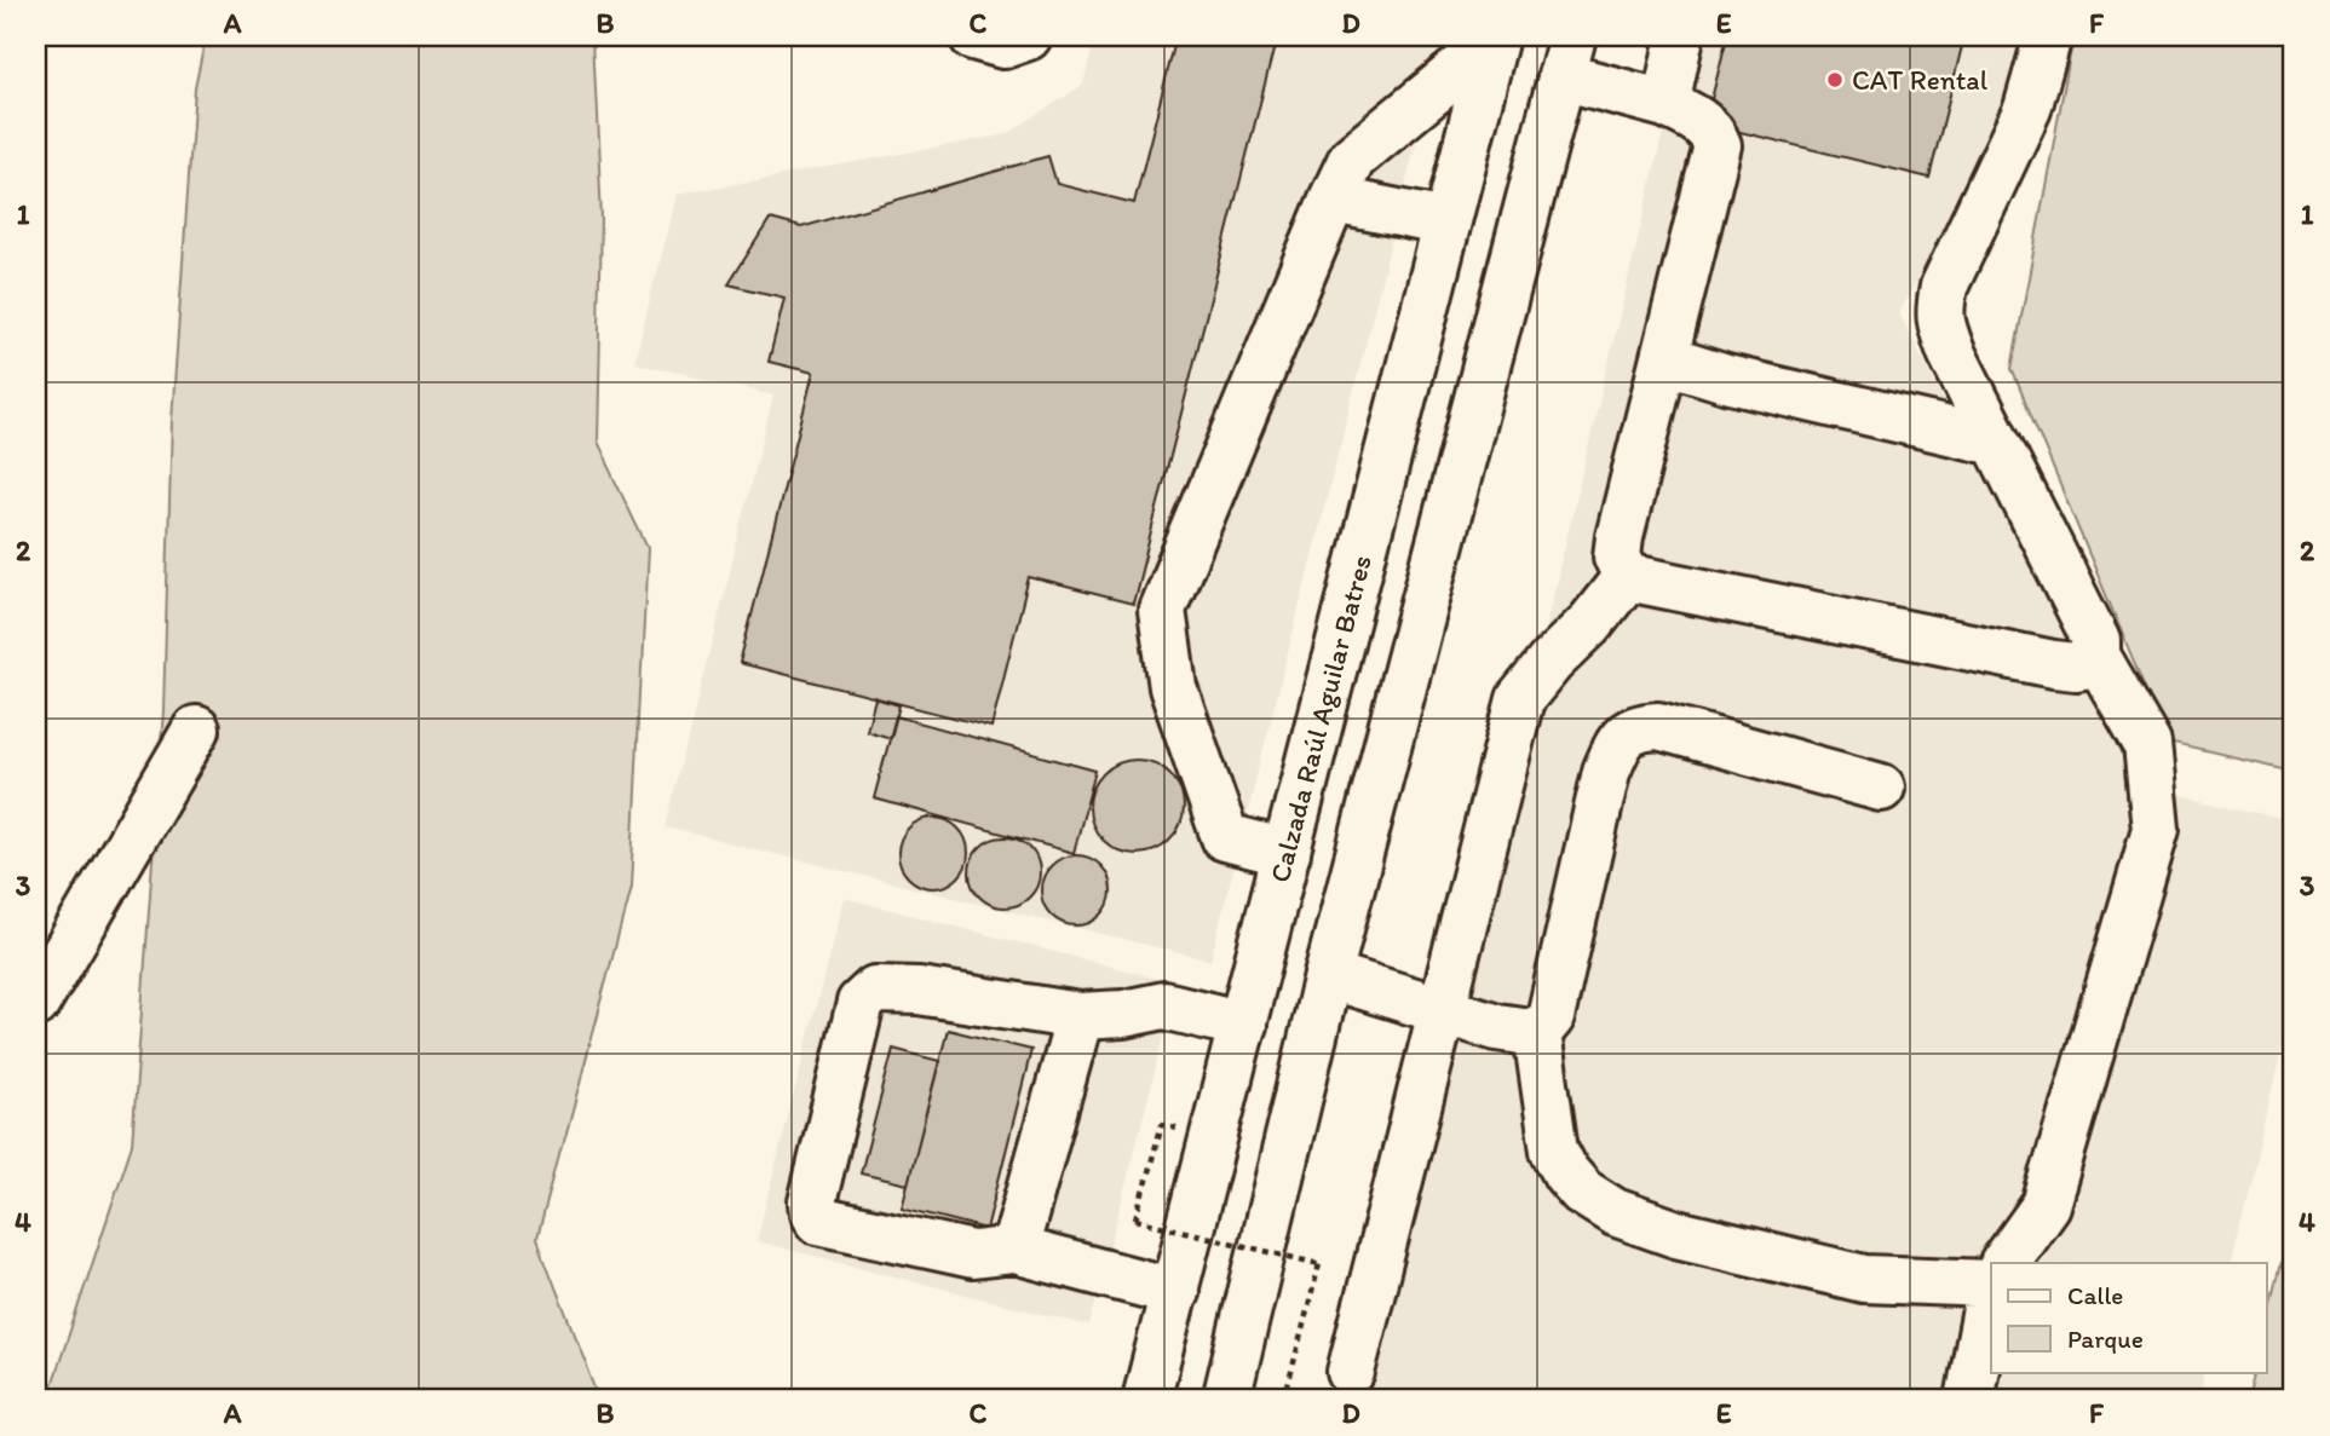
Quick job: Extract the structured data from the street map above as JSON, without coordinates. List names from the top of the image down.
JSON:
{
  "streets": {
    "main road": ["Calzada Raúl Aguilar Batres"]
  },
  "places": ["CAT Rental"],
  "legend": ["Calle", "Parque"],
  "grid": {
    "columns": [
      "A",
      "B",
      "C",
      "D",
      "E",
      "F"
    ],
    "rows": [
      "1",
      "2",
      "3",
      "4"
    ]
  }
}
